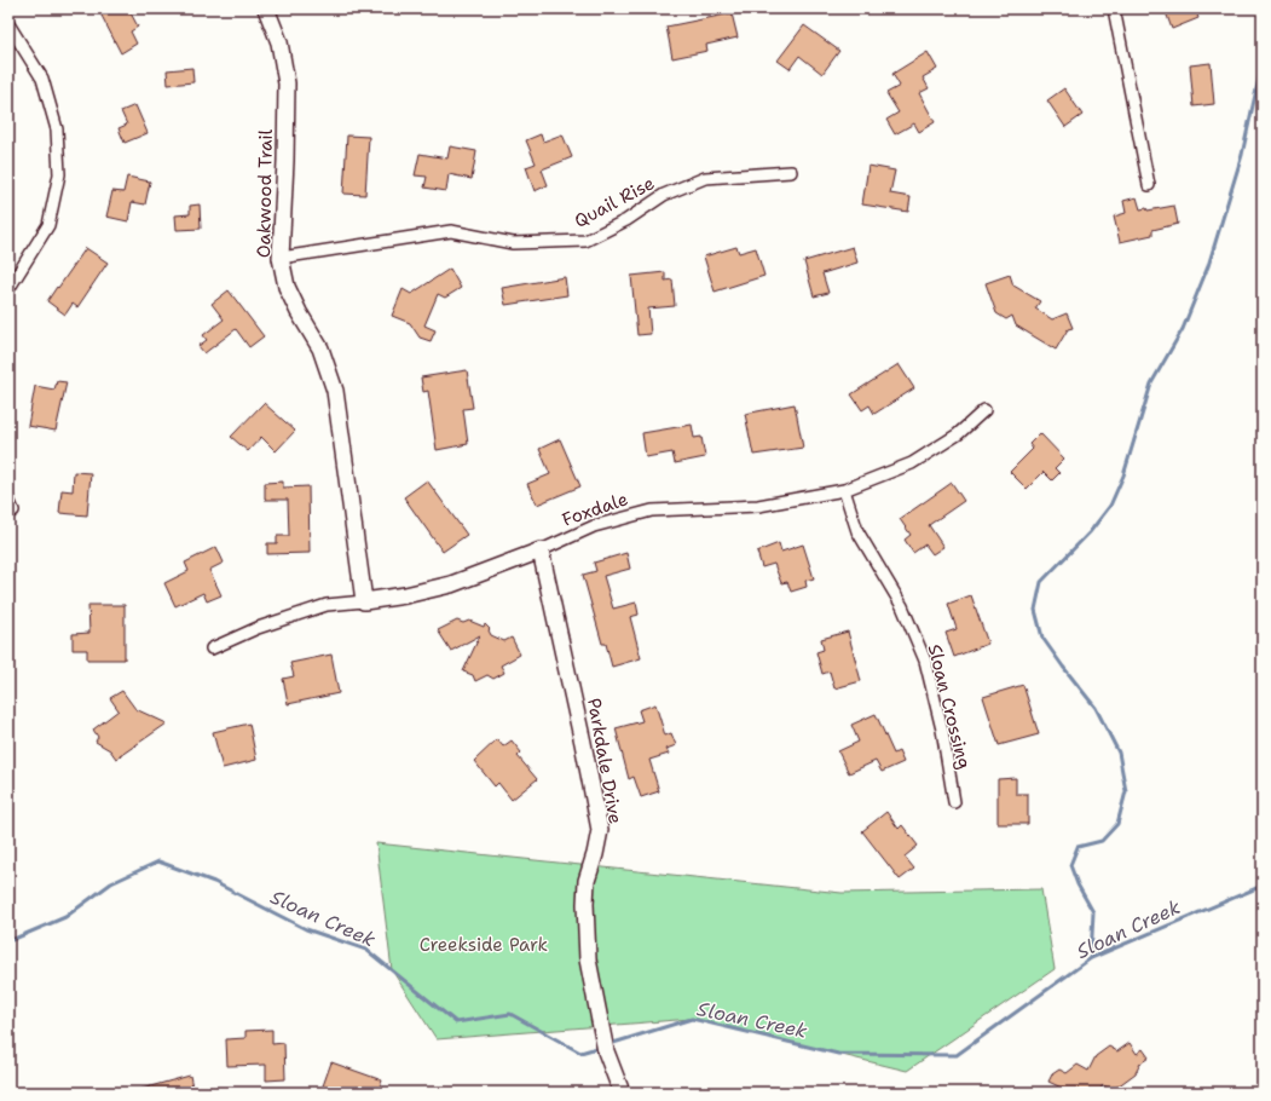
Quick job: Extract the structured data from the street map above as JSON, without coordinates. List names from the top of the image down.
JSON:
{
  "streets": {
    "street": [
      "Oakwood Trail",
      "Quail Rise",
      "Foxdale",
      "Sloan Crossing",
      "Parkdale Drive"
    ]
  },
  "crossings": [
    ["Oakwood Trail", "Quail Rise"],
    ["Oakwood Trail", "Foxdale"],
    ["Foxdale", "Sloan Crossing"],
    ["Foxdale", "Parkdale Drive"]
  ],
  "water": ["Sloan Creek"],
  "parks": ["Creekside Park"]
}
